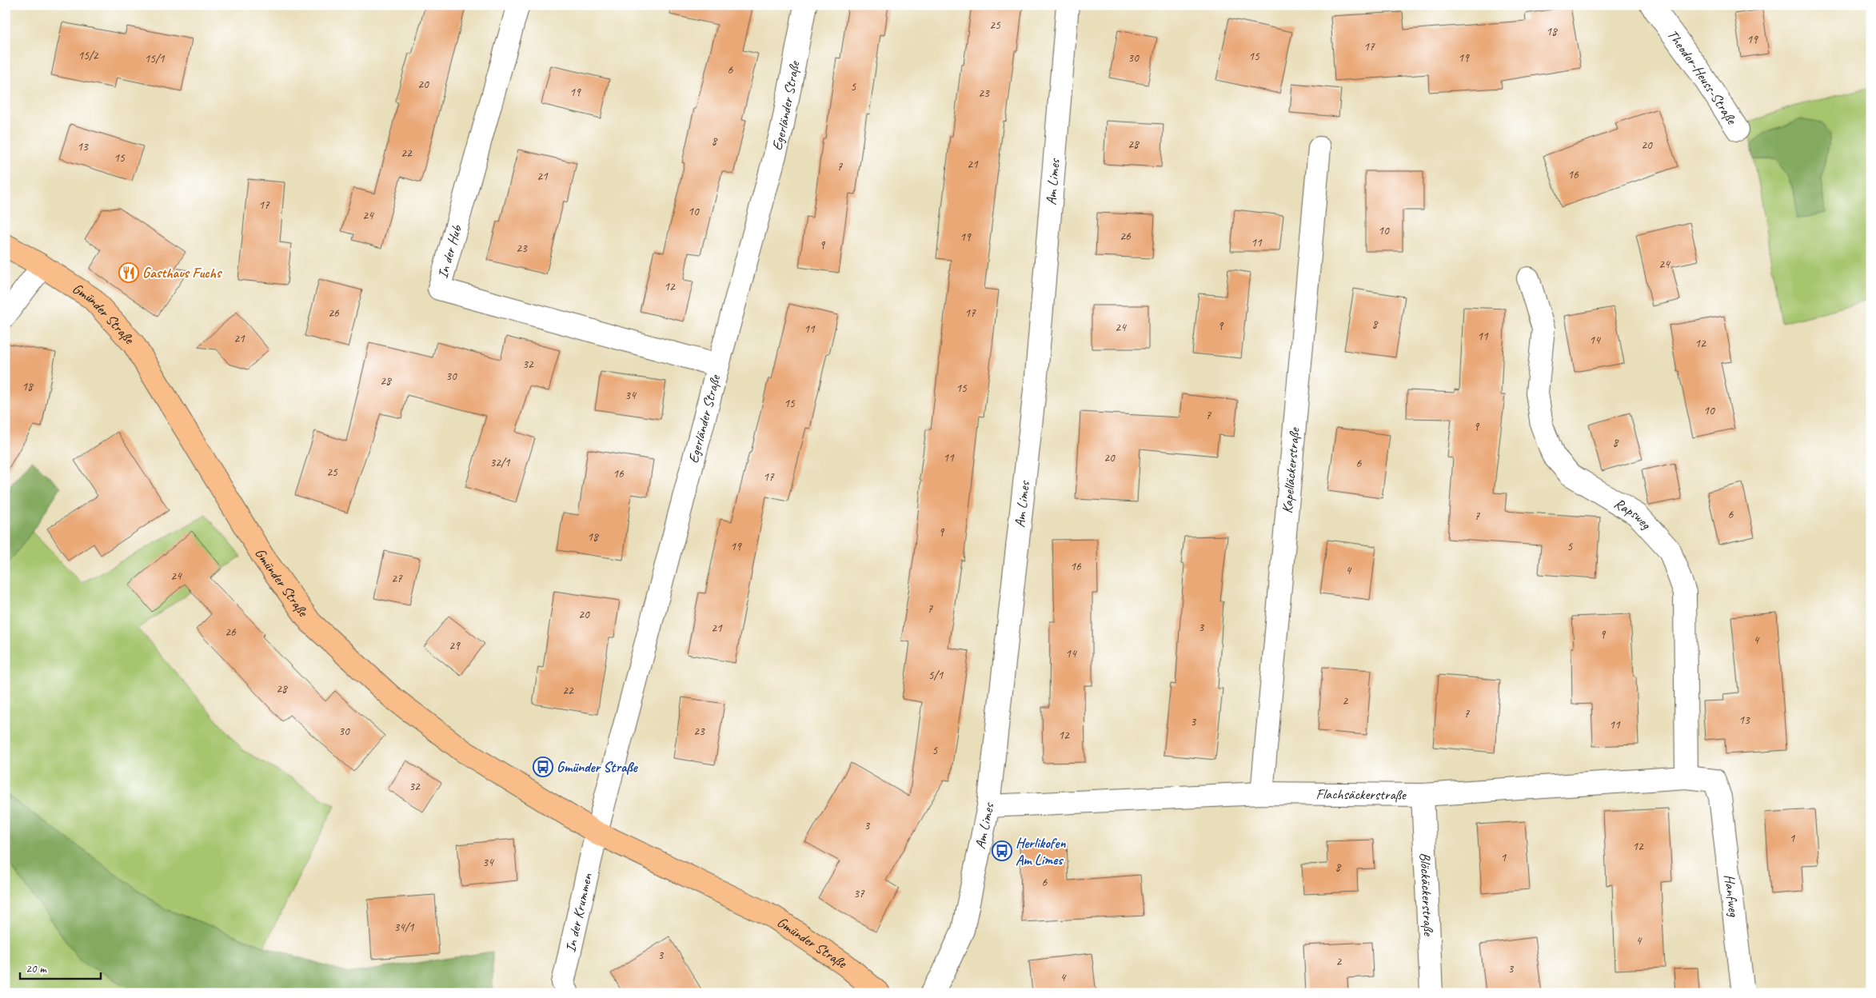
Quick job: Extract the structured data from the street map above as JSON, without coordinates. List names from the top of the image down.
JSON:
{
  "streets": {
    "main road": ["Gmünder Straße"],
    "street": [
      "Theodor-Heuss-Straße",
      "Egerländer Straße",
      "Am Limes",
      "In der Hub",
      "Kapelläckerstraße",
      "Rapsweg",
      "Flachsäckerstraße",
      "Blöckäckerstraße",
      "Hanfweg",
      "In der Krummen"
    ]
  },
  "crossings": [
    ["Egerländer Straße", "In der Hub"],
    ["Egerländer Straße", "Gmünder Straße"],
    ["Egerländer Straße", "In der Krummen"],
    ["Am Limes", "Flachsäckerstraße"],
    ["Gmünder Straße", "In der Krummen"],
    ["Kapelläckerstraße", "Flachsäckerstraße"],
    ["Rapsweg", "Flachsäckerstraße"],
    ["Flachsäckerstraße", "Blöckäckerstraße"],
    ["Flachsäckerstraße", "Hanfweg"]
  ],
  "places": {
    "restaurant": ["Gasthaus Fuchs"],
    "bus stop": ["Gmünder Straße", "Herlikofen Am Limes"]
  },
  "house_numbers": [
    "25",
    "18",
    "19",
    "17",
    "15/2",
    "15",
    "30",
    "19",
    "15/1",
    "6",
    "20",
    "5",
    "19",
    "23",
    "8",
    "28",
    "20",
    "13",
    "22",
    "15",
    "21",
    "7",
    "16",
    "21",
    "17",
    "10",
    "24",
    "10",
    "26",
    "19",
    "11",
    "9",
    "23",
    "24",
    "12",
    "26",
    "17",
    "8",
    "9",
    "24",
    "11",
    "11",
    "21",
    "14",
    "12",
    "32",
    "30",
    "28",
    "18",
    "15",
    "34",
    "15",
    "10",
    "7",
    "9",
    "8",
    "11",
    "20",
    "32/1",
    "6",
    "25",
    "16",
    "17",
    "6",
    "7",
    "9",
    "18",
    "19",
    "5",
    "16",
    "4",
    "24",
    "27",
    "7",
    "20",
    "3",
    "21",
    "26",
    "9",
    "4",
    "29",
    "14",
    "5/1",
    "28",
    "22",
    "2",
    "7",
    "13",
    "3",
    "11",
    "30",
    "23",
    "12",
    "5",
    "32",
    "3",
    "1",
    "12",
    "1",
    "34",
    "8",
    "6",
    "37",
    "34/1",
    "4",
    "3",
    "2",
    "3",
    "4"
  ],
  "scale_bar": "20 m"
}
